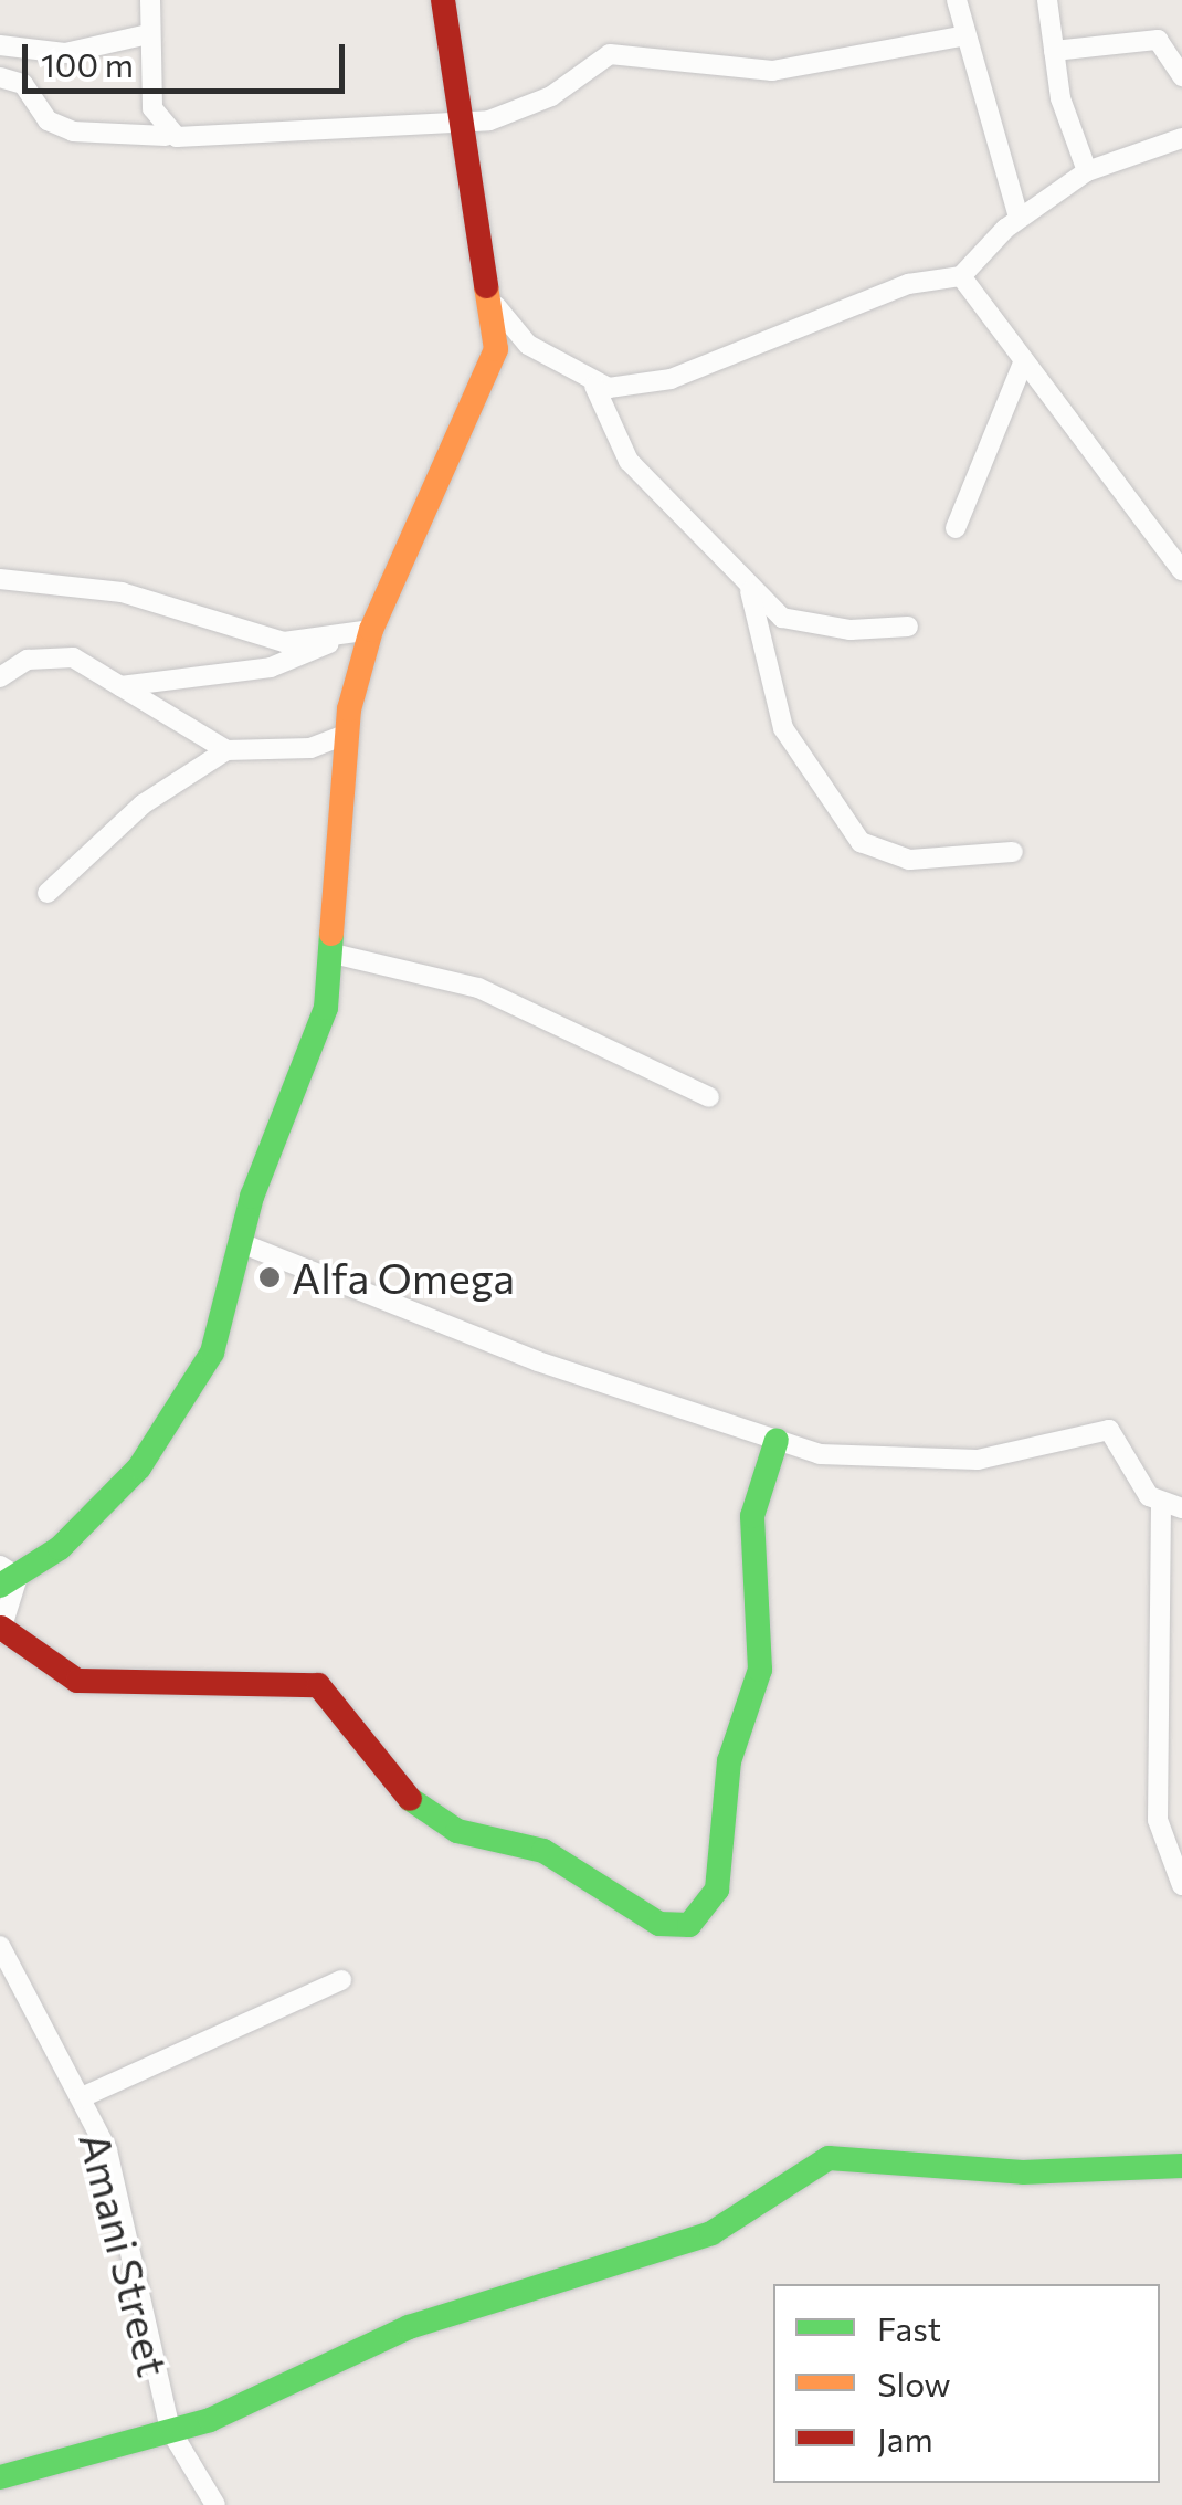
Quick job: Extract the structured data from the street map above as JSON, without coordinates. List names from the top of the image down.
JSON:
{
  "streets": {
    "street": ["Amani Street"]
  },
  "places": ["Alfa Omega"],
  "legend": ["Fast", "Slow", "Jam"],
  "scale_bar": "100 m"
}
